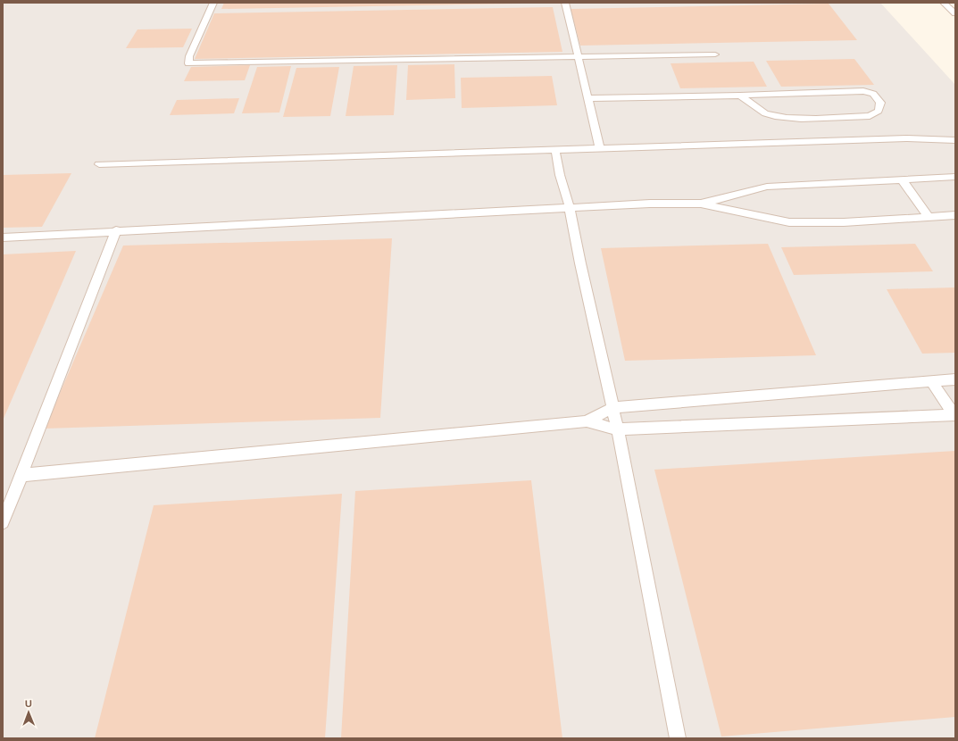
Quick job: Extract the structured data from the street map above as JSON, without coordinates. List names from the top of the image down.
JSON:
{
  "north": "top"
}
